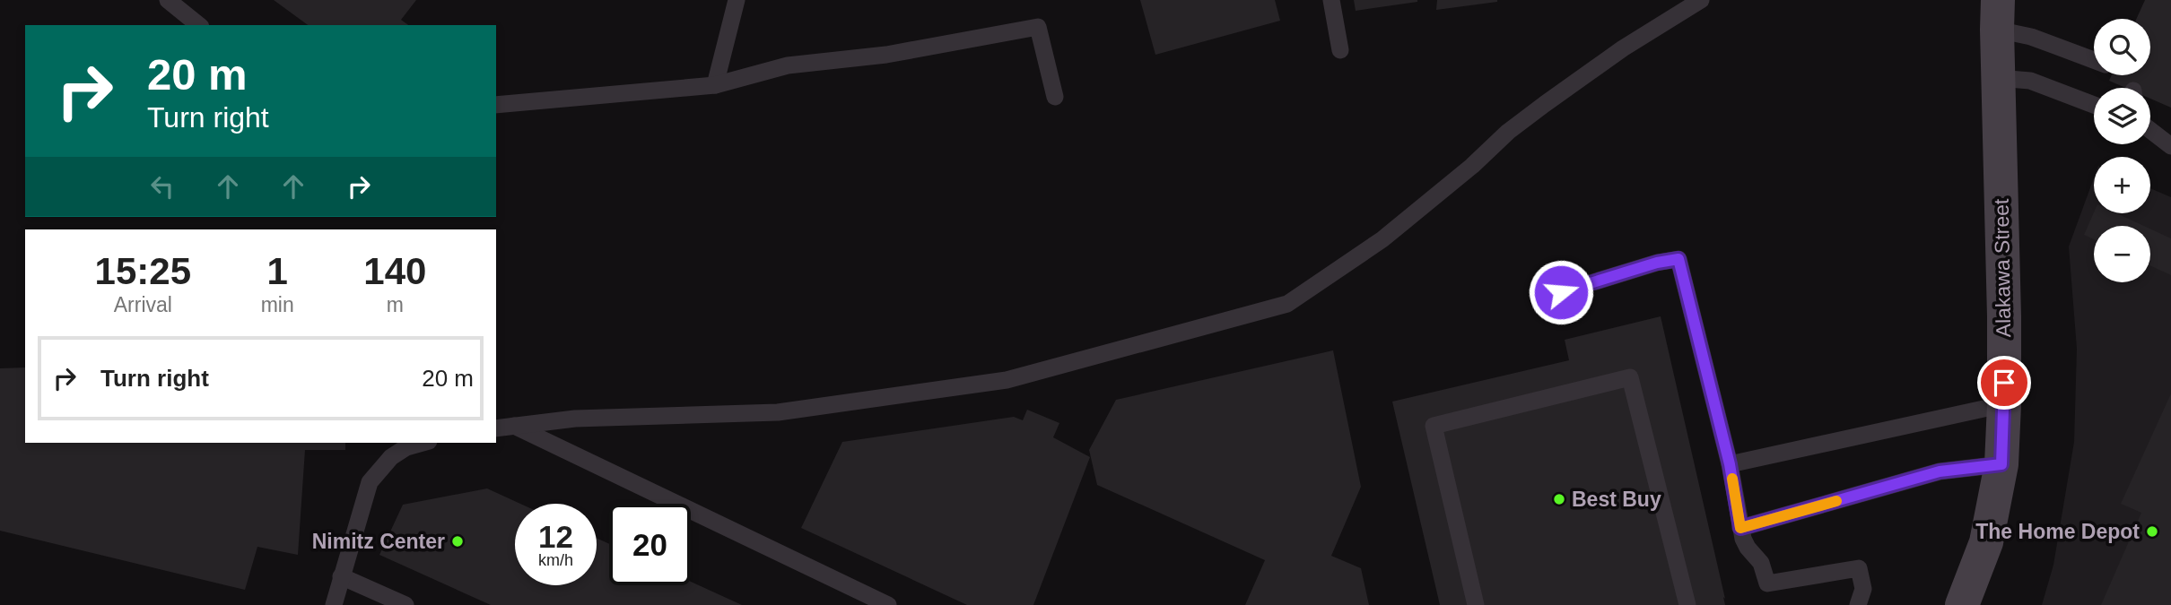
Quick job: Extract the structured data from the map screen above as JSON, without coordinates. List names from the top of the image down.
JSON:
{
  "streets": {
    "main road": ["Alakawa Street"]
  },
  "places": ["Best Buy", "The Home Depot", "Nimitz Center"],
  "page": {
    "map_buttons": ["+", "−"],
    "turn": ["20 m", "Turn right"],
    "eta": [
      "15:25",
      "Arrival",
      "1",
      "min",
      "140",
      "m"
    ],
    "list": [
      {
        "name": "Turn right",
        "value": "20 m"
      }
    ],
    "speed": "12 km/h",
    "limit": "20"
  }
}
